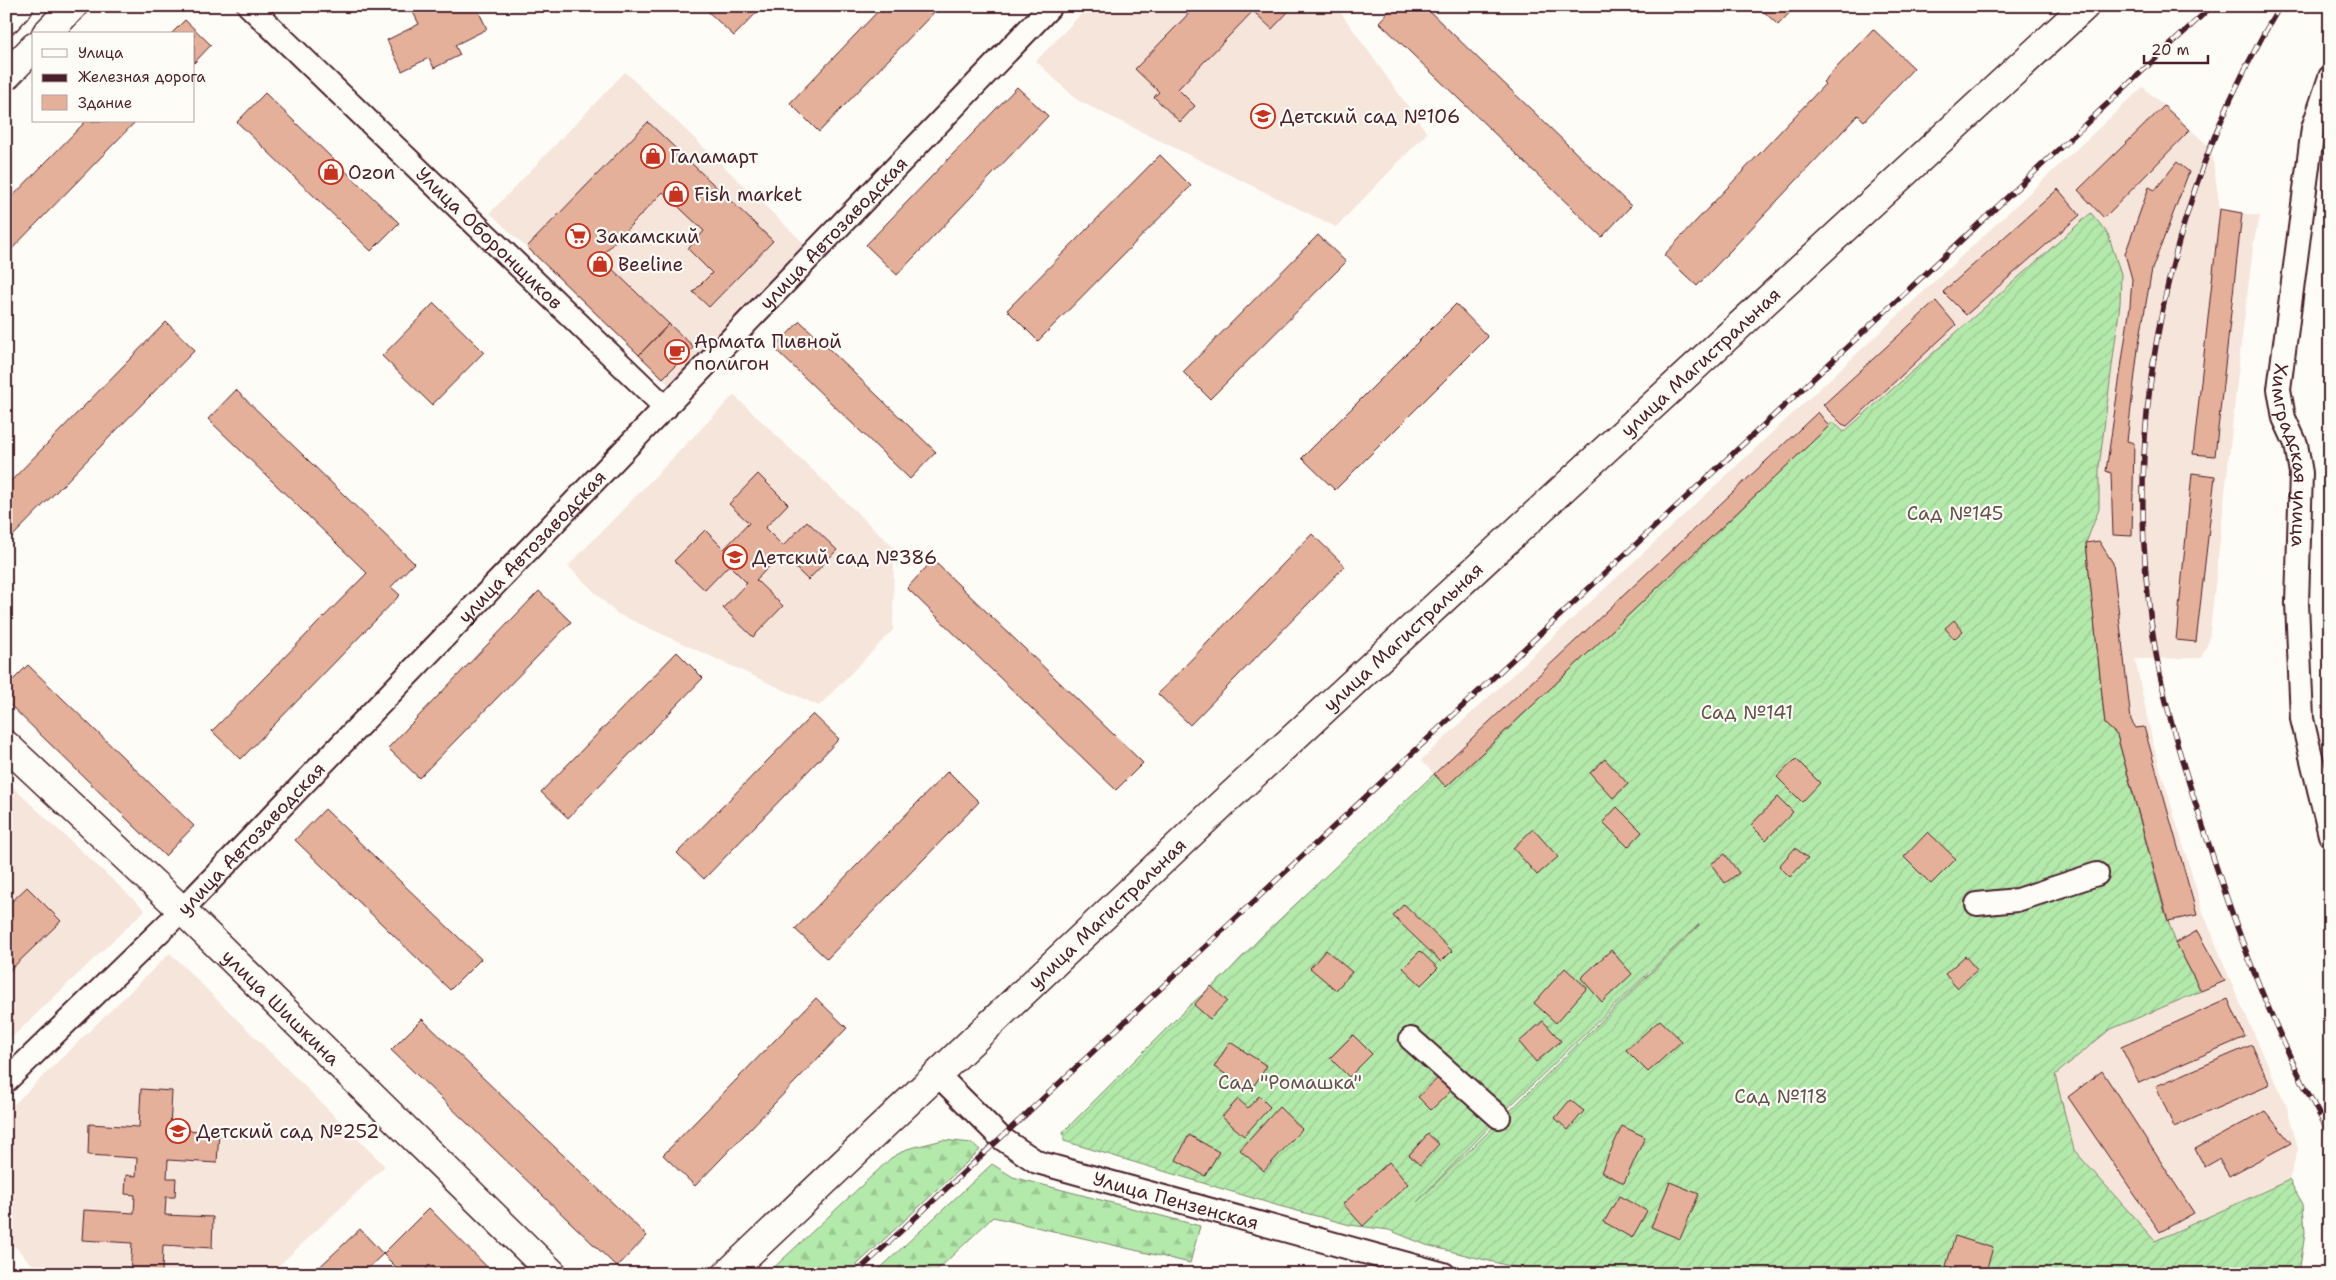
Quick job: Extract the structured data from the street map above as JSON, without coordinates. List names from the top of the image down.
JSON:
{
  "streets": {
    "main road": ["улица Магистральная", "улица Шишкина"],
    "street": [
      "улица Автозаводская",
      "Улица Оборонщиков",
      "Химградская улица",
      "Улица Пензенская"
    ]
  },
  "crossings": [
    ["улица Автозаводская", "Улица Оборонщиков"],
    ["улица Автозаводская", "улица Шишкина"],
    ["улица Магистральная", "Улица Пензенская"]
  ],
  "parks": [
    "Сад №145",
    "Сад №141",
    "Сад \"Ромашка\"",
    "Сад №118"
  ],
  "places": {
    "school or university": ["Детский сад №106", "Детский сад №386", "Детский сад №252"],
    "shop": [
      "Галамарт",
      "Ozon",
      "Fish market",
      "Beeline"
    ],
    "supermarket": ["Закамский"],
    "cafe": ["Армата Пивной полигон"]
  },
  "legend": ["Улица", "Железная дорога", "Здание"],
  "scale_bar": "20 m"
}
